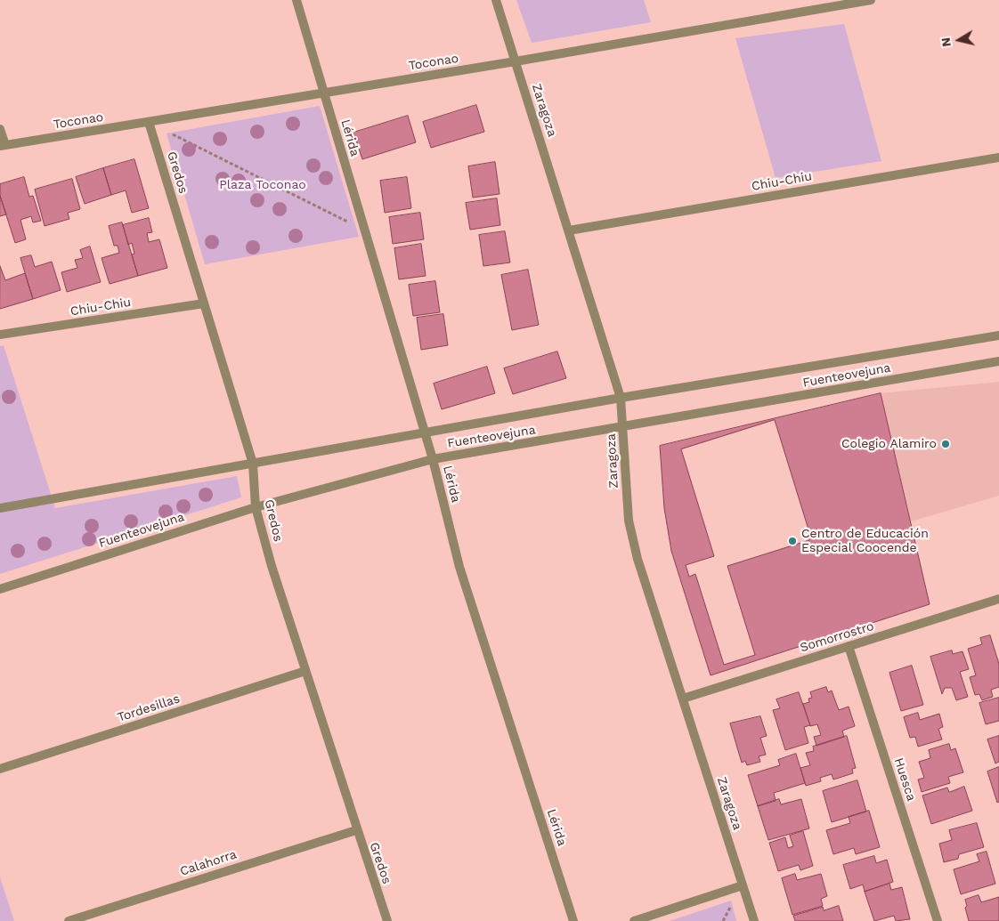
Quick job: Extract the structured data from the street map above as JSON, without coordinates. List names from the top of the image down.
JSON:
{
  "streets": {
    "street": [
      "Toconao",
      "Zaragoza",
      "Lérida",
      "Gredos",
      "Chiu-Chiu",
      "Fuenteovejuna",
      "Somorrostro",
      "Tordesillas",
      "Huesca",
      "Calahorra"
    ]
  },
  "crossings": [
    ["Toconao", "Zaragoza"],
    ["Toconao", "Lérida"],
    ["Toconao", "Gredos"],
    ["Zaragoza", "Chiu-Chiu"],
    ["Zaragoza", "Fuenteovejuna"],
    ["Zaragoza", "Somorrostro"],
    ["Lérida", "Fuenteovejuna"],
    ["Gredos", "Chiu-Chiu"],
    ["Gredos", "Fuenteovejuna"],
    ["Gredos", "Tordesillas"],
    ["Gredos", "Calahorra"],
    ["Somorrostro", "Huesca"]
  ],
  "parks": ["Plaza Toconao"],
  "places": ["Colegio Alamiro", "Centro de Educación Especial Coocende"],
  "north": "left"
}
